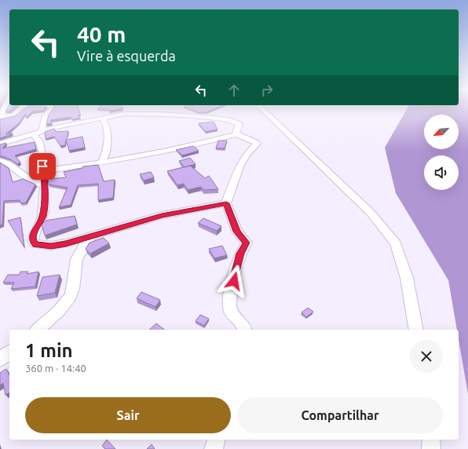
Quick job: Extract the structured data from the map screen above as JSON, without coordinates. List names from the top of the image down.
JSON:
{
  "north": "bottom left",
  "page": {
    "turn": ["40 m", "Vire à esquerda"],
    "heading": ["1 min", "360 m · 14:40"],
    "buttons": ["Sair", "Compartilhar"]
  }
}
